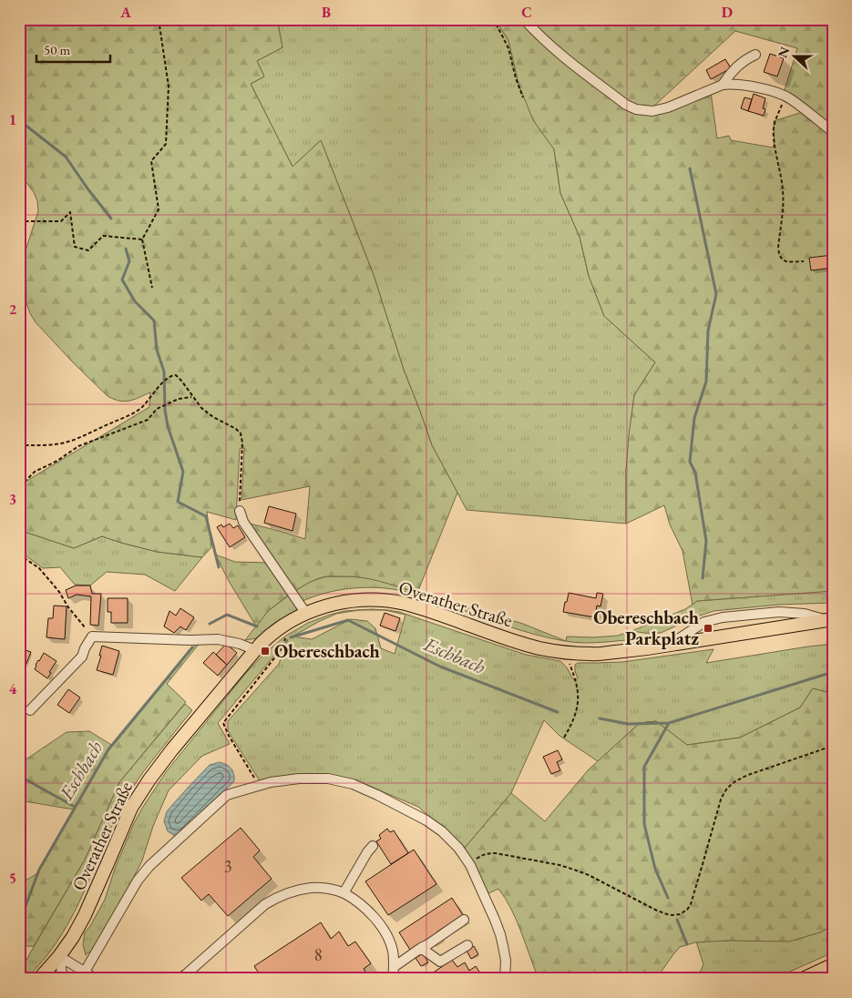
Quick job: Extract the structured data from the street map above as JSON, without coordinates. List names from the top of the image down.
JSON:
{
  "streets": {
    "main road": ["Overather Straße"]
  },
  "water": ["Eschbach"],
  "places": {
    "transit": ["Obereschbach Parkplatz", "Obereschbach"]
  },
  "house_numbers": ["3", "8"],
  "scale_bar": "50 m",
  "north": "left",
  "grid": {
    "columns": [
      "A",
      "B",
      "C",
      "D"
    ],
    "rows": [
      "1",
      "2",
      "3",
      "4",
      "5"
    ]
  }
}
